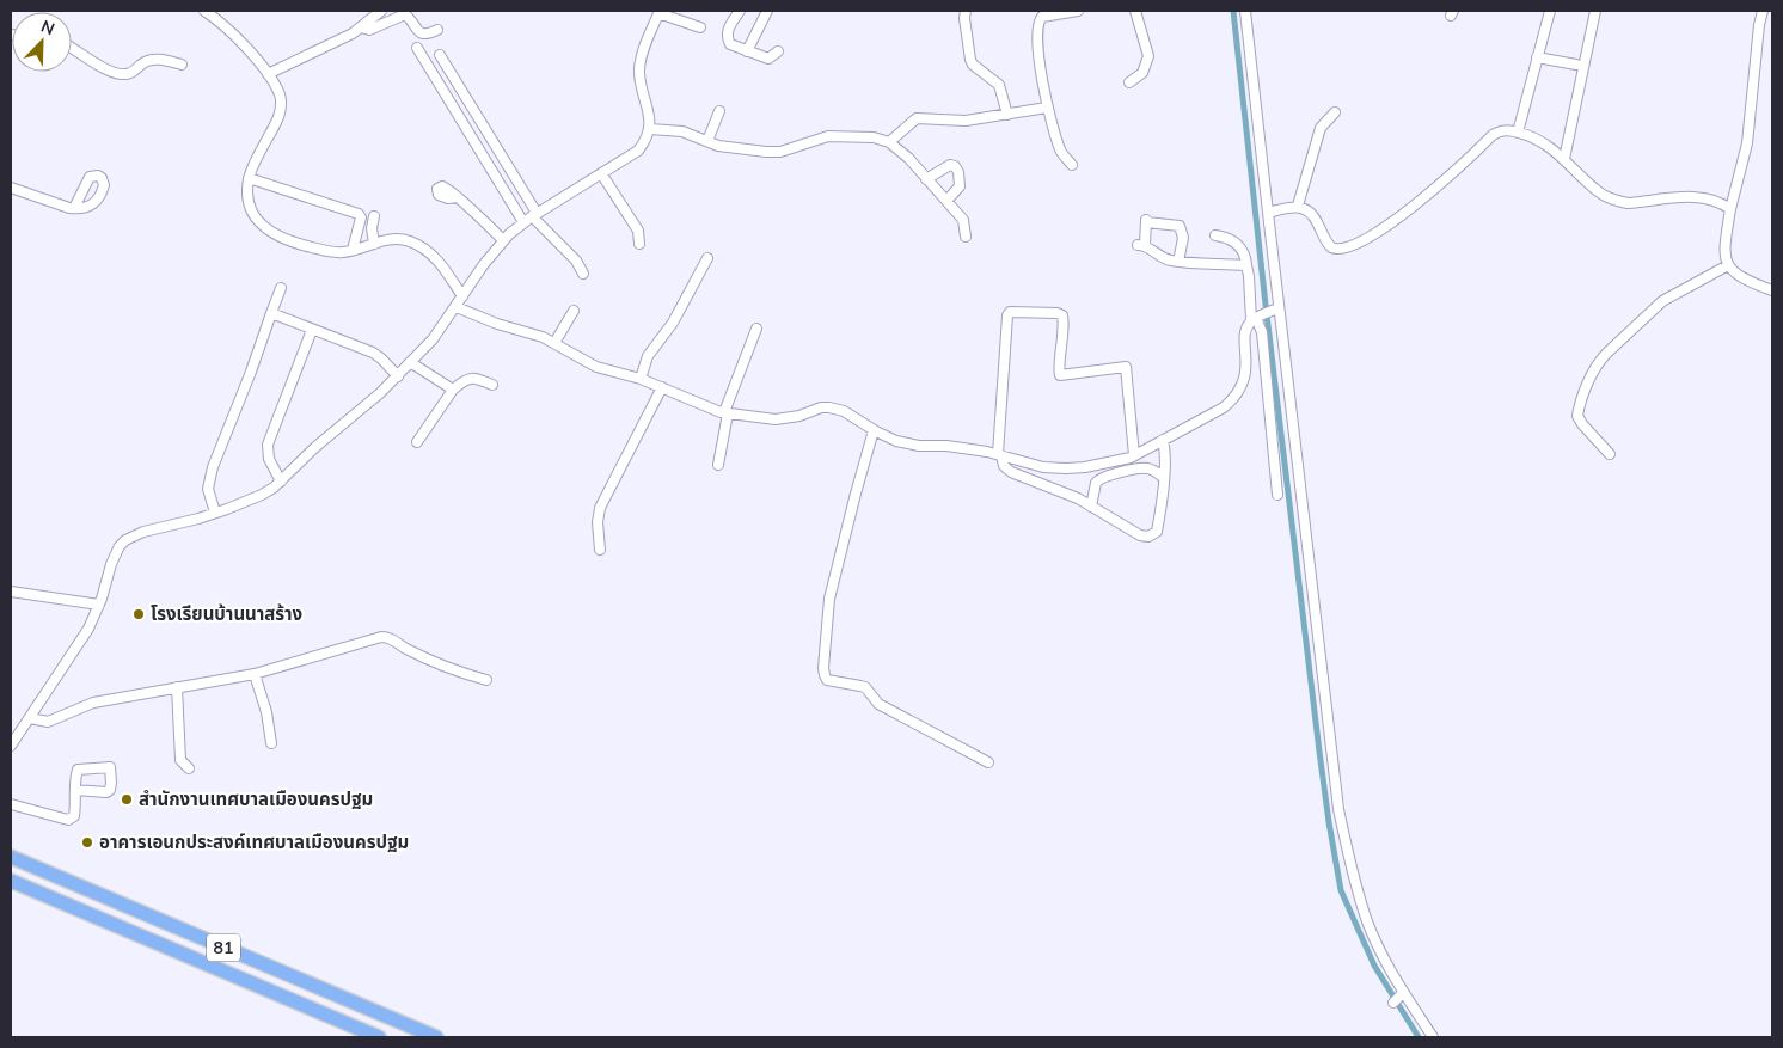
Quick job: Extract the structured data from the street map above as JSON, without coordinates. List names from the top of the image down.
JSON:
{
  "streets": {
    "highway": ["81"]
  },
  "places": ["โรงเรียนบ้านนาสร้าง", "สำนักงานเทศบาลเมืองนครปฐม", "อาคารเอนกประสงค์เทศบาลเมืองนครปฐม"],
  "north": "top right"
}
